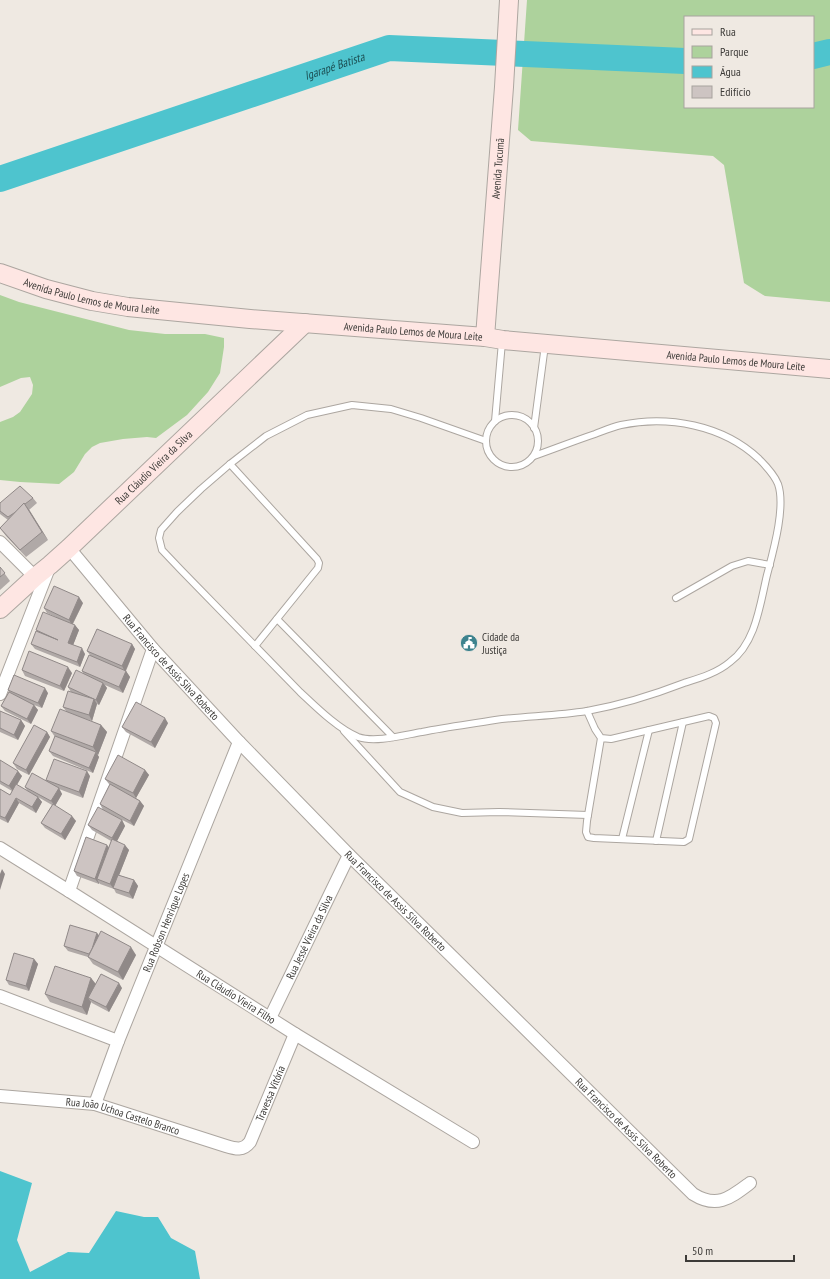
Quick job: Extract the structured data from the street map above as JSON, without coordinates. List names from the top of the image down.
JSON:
{
  "streets": {
    "street": [
      "Avenida Tucumã",
      "Avenida Paulo Lemos de Moura Leite",
      "Rua Cláudio Vieira da Silva",
      "Rua Francisco de Assis Silva Roberto",
      "Rua Robson Henrique Lopes",
      "Rua Jessé Vieira da Silva",
      "Rua Cláudio Vieira Filho",
      "Travessa Vitória",
      "Rua João Uchoa Castelo Branco"
    ]
  },
  "crossings": [
    ["Avenida Tucumã", "Avenida Paulo Lemos de Moura Leite"],
    ["Avenida Paulo Lemos de Moura Leite", "Rua Cláudio Vieira da Silva"],
    ["Rua Cláudio Vieira da Silva", "Rua Francisco de Assis Silva Roberto"],
    ["Rua Francisco de Assis Silva Roberto", "Rua Robson Henrique Lopes"],
    ["Rua Francisco de Assis Silva Roberto", "Rua Jessé Vieira da Silva"],
    ["Rua Robson Henrique Lopes", "Rua Cláudio Vieira Filho"],
    ["Rua Robson Henrique Lopes", "Rua João Uchoa Castelo Branco"],
    ["Rua Jessé Vieira da Silva", "Rua Cláudio Vieira Filho"],
    ["Rua Cláudio Vieira Filho", "Travessa Vitória"],
    ["Travessa Vitória", "Rua João Uchoa Castelo Branco"]
  ],
  "water": ["Igarapé Batista"],
  "places": {
    "public building": ["Cidade da Justiça"]
  },
  "legend": [
    "Rua",
    "Parque",
    "Água",
    "Edifício"
  ],
  "scale_bar": "50 m"
}
